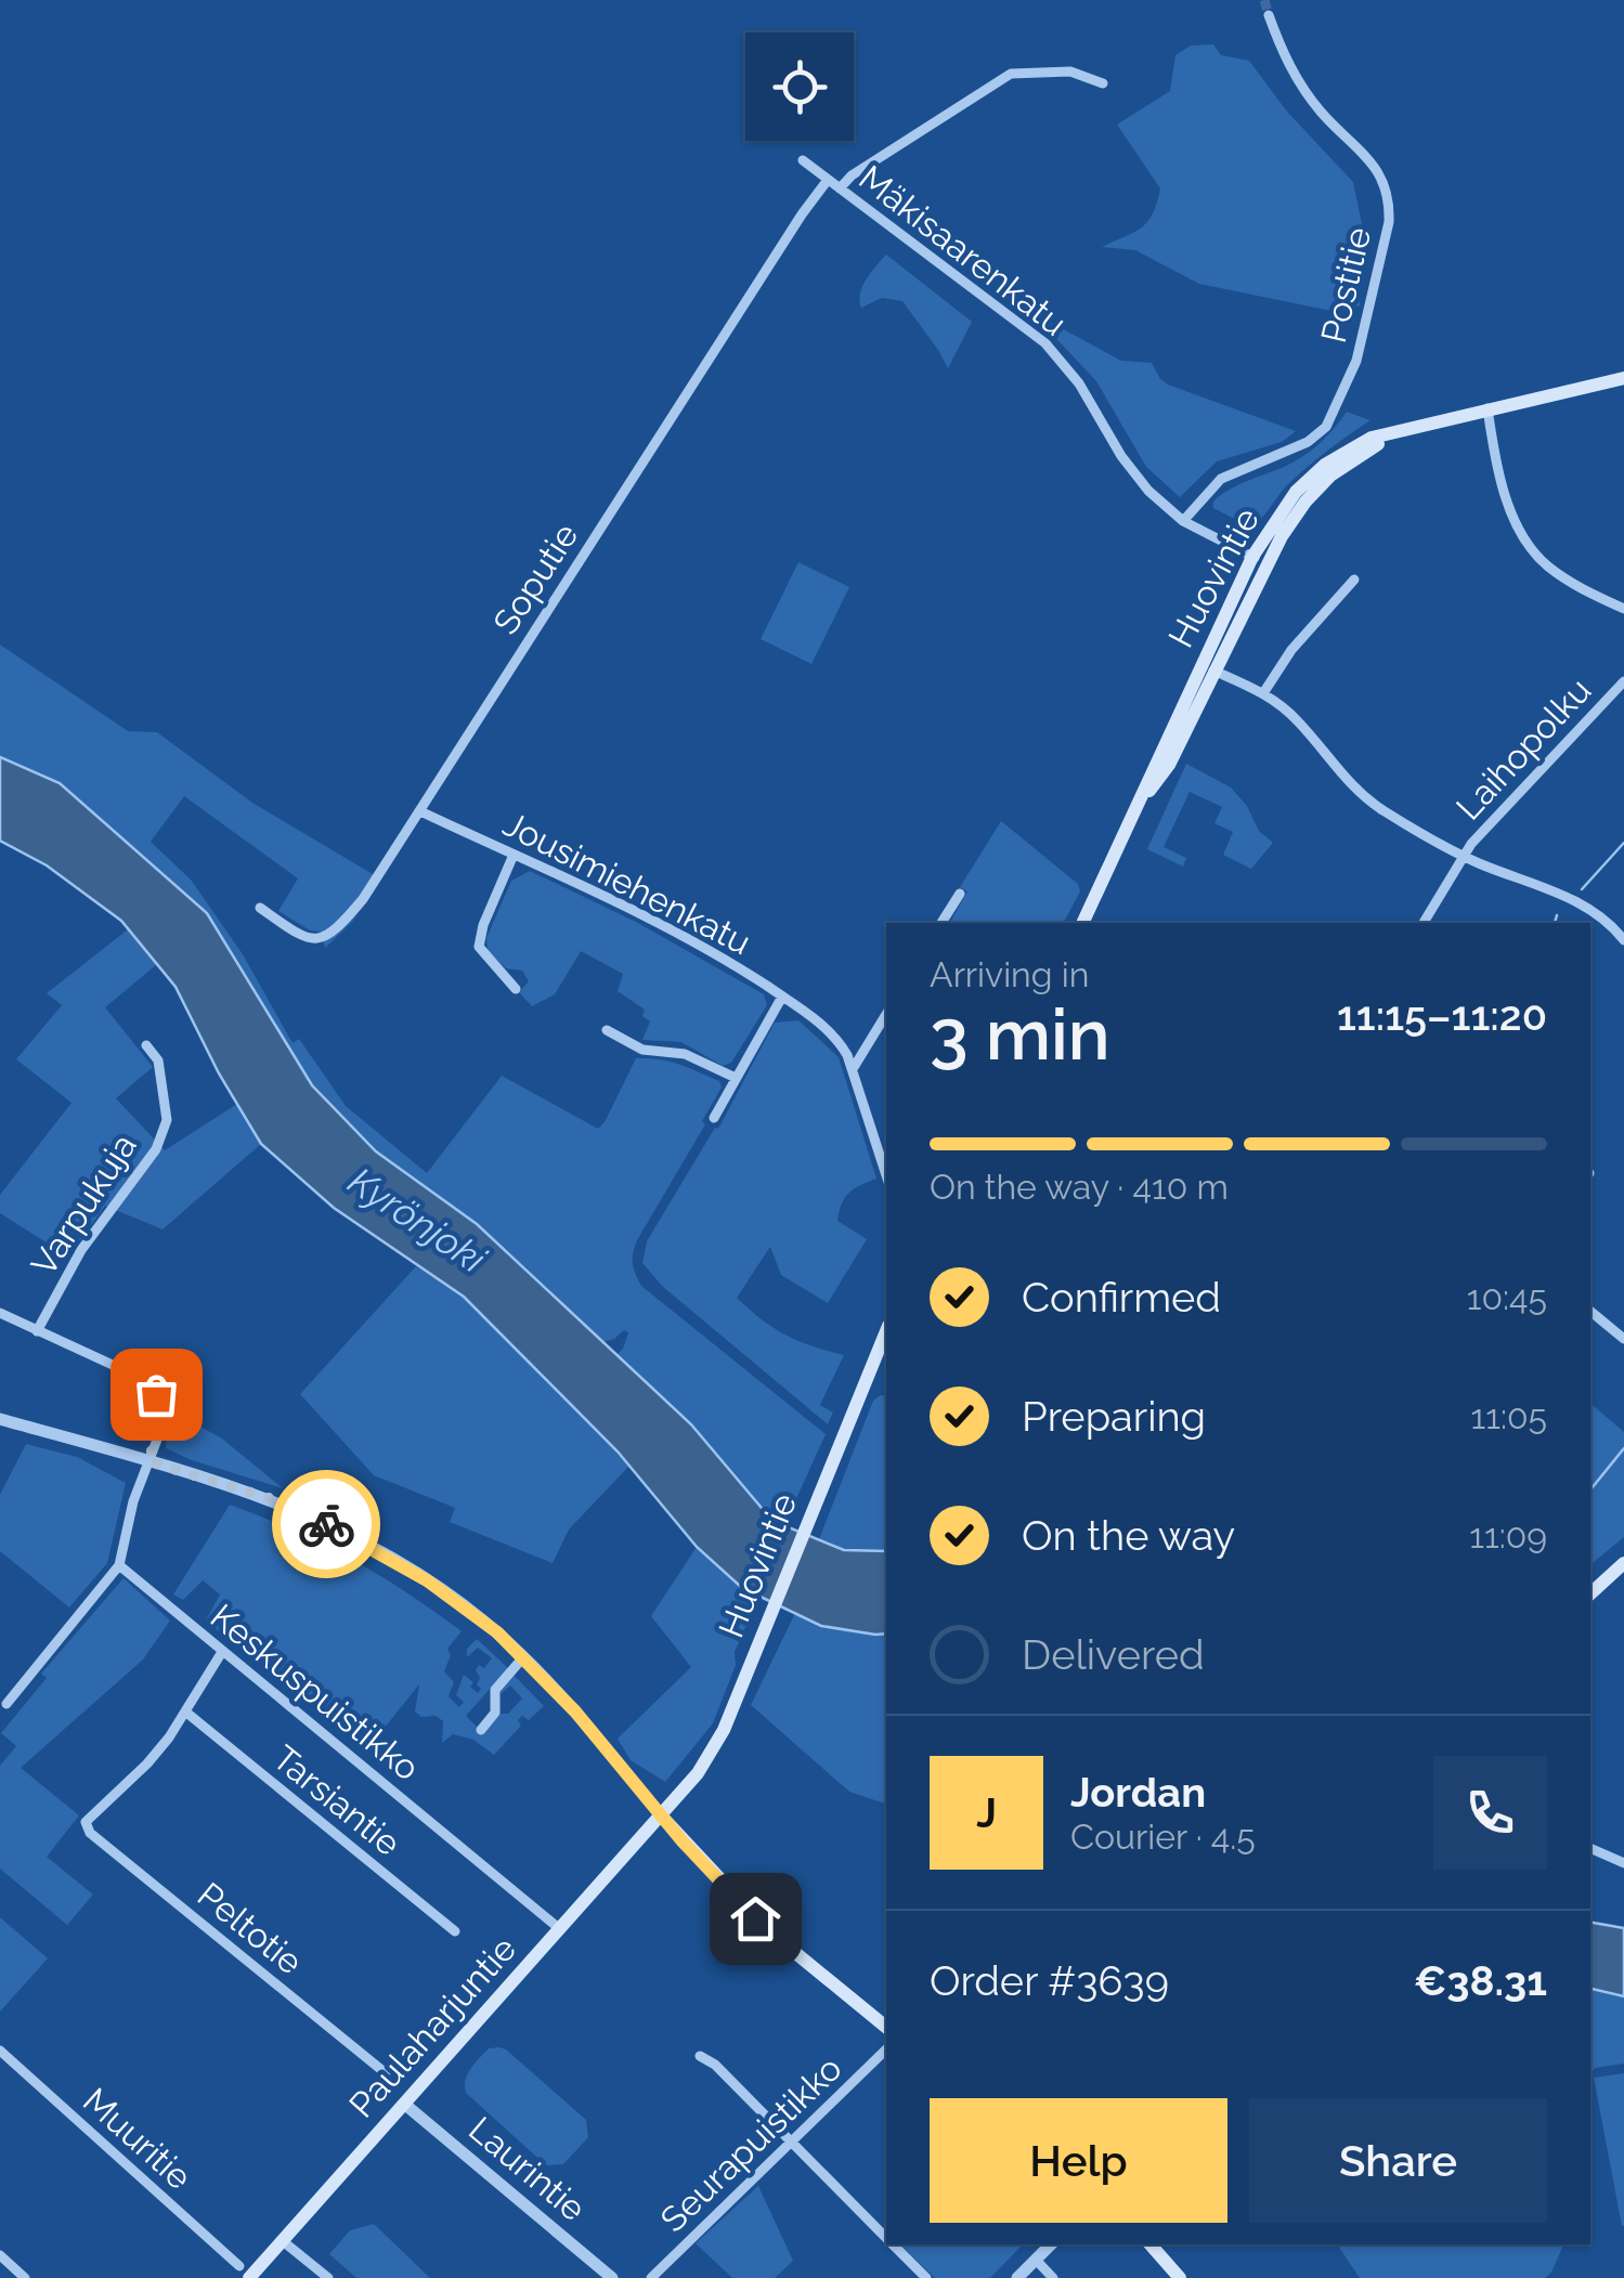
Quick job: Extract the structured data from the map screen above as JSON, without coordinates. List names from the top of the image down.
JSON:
{
  "streets": {
    "main road": ["Huovintie", "Paulaharjuntie"],
    "street": [
      "Mäkisaarenkatu",
      "Postitie",
      "Soputie",
      "Laihopolku",
      "Jousimiehenkatu",
      "Varpukuja",
      "Keskuspuistikko",
      "Tarsiantie",
      "Peltotie",
      "Muuritie",
      "Seurapuistikko",
      "Laurintie"
    ]
  },
  "crossings": [
    ["Mäkisaarenkatu", "Postitie"],
    ["Mäkisaarenkatu", "Huovintie"],
    ["Mäkisaarenkatu", "Soputie"],
    ["Huovintie", "Paulaharjuntie"],
    ["Soputie", "Jousimiehenkatu"],
    ["Keskuspuistikko", "Paulaharjuntie"],
    ["Tarsiantie", "Peltotie"],
    ["Paulaharjuntie", "Muuritie"],
    ["Paulaharjuntie", "Laurintie"]
  ],
  "water": ["Kyrönjoki"],
  "page": {
    "heading": ["3 min", "Arriving in", "11:15–11:20"],
    "panel": [
      "Jordan",
      "Courier · 4.5",
      "Order #3639",
      "€38.31"
    ],
    "bar": "On the way · 410 m",
    "list": [
      ["Confirmed", "10:45"],
      ["Preparing", "11:05"],
      ["On the way", "11:09"],
      "Delivered"
    ],
    "round": "J",
    "buttons": ["Help", "Share"]
  }
}
